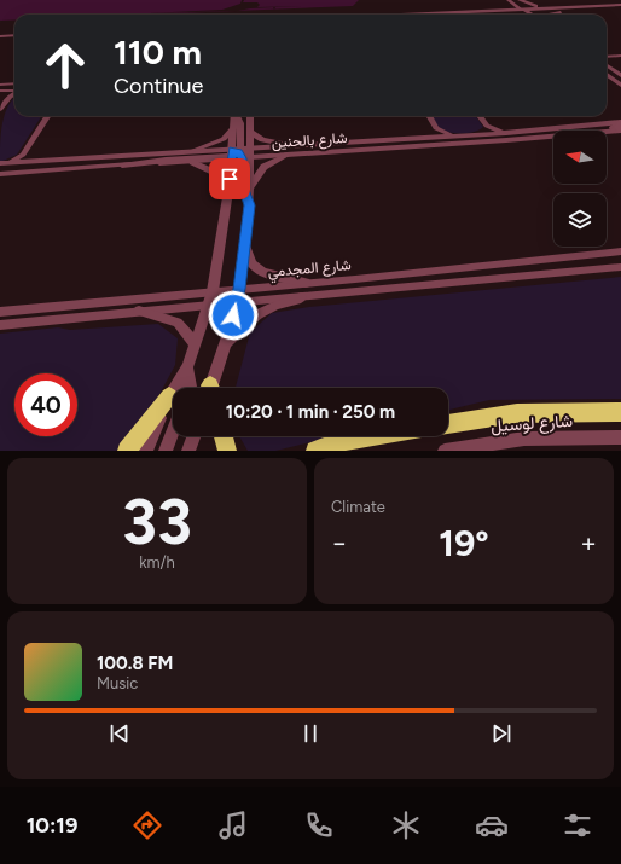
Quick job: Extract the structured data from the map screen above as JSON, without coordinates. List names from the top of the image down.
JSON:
{
  "streets": {
    "street": ["شارع بالحنين", "شارع المجدمي", "شارع لوسيل"]
  },
  "north": "left",
  "page": {
    "turn": ["110 m", "Continue"],
    "limit": "40",
    "trip": "10:20 · 1 min · 250 m",
    "tile": [
      ["33", "km/h"],
      "Climate"
    ],
    "heat": ["−", "19°", "+"],
    "song": ["100.8 FM", "Music"],
    "tabs": "10:19"
  }
}
